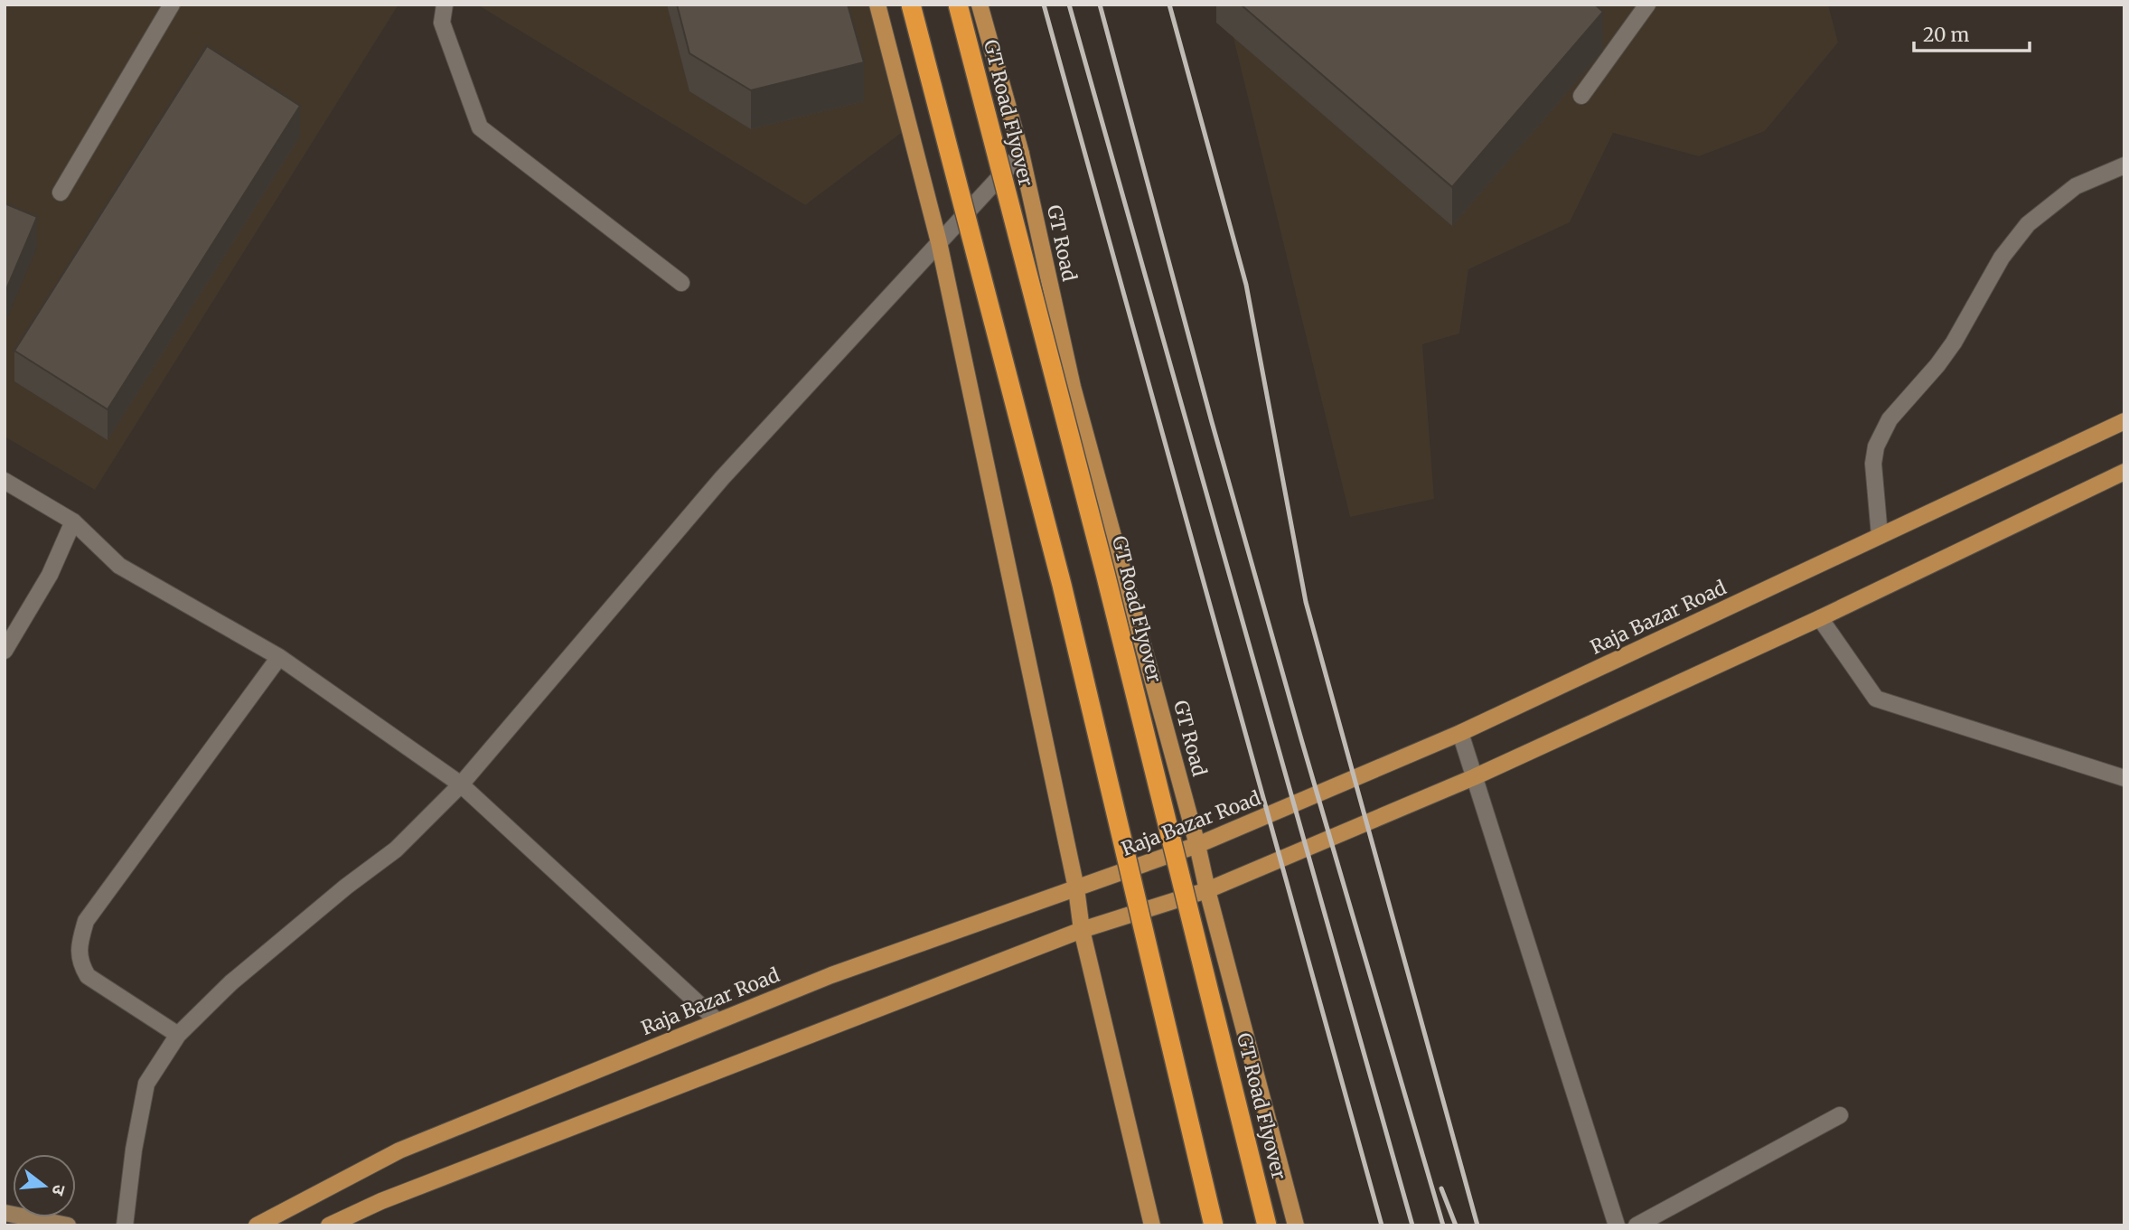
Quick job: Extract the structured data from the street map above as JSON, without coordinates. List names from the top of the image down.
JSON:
{
  "streets": {
    "highway": ["GT Road Flyover"],
    "main road": ["GT Road", "Raja Bazar Road"]
  },
  "crossings": [
    ["GT Road", "Raja Bazar Road"]
  ],
  "scale_bar": "20 m",
  "north": "right"
}
